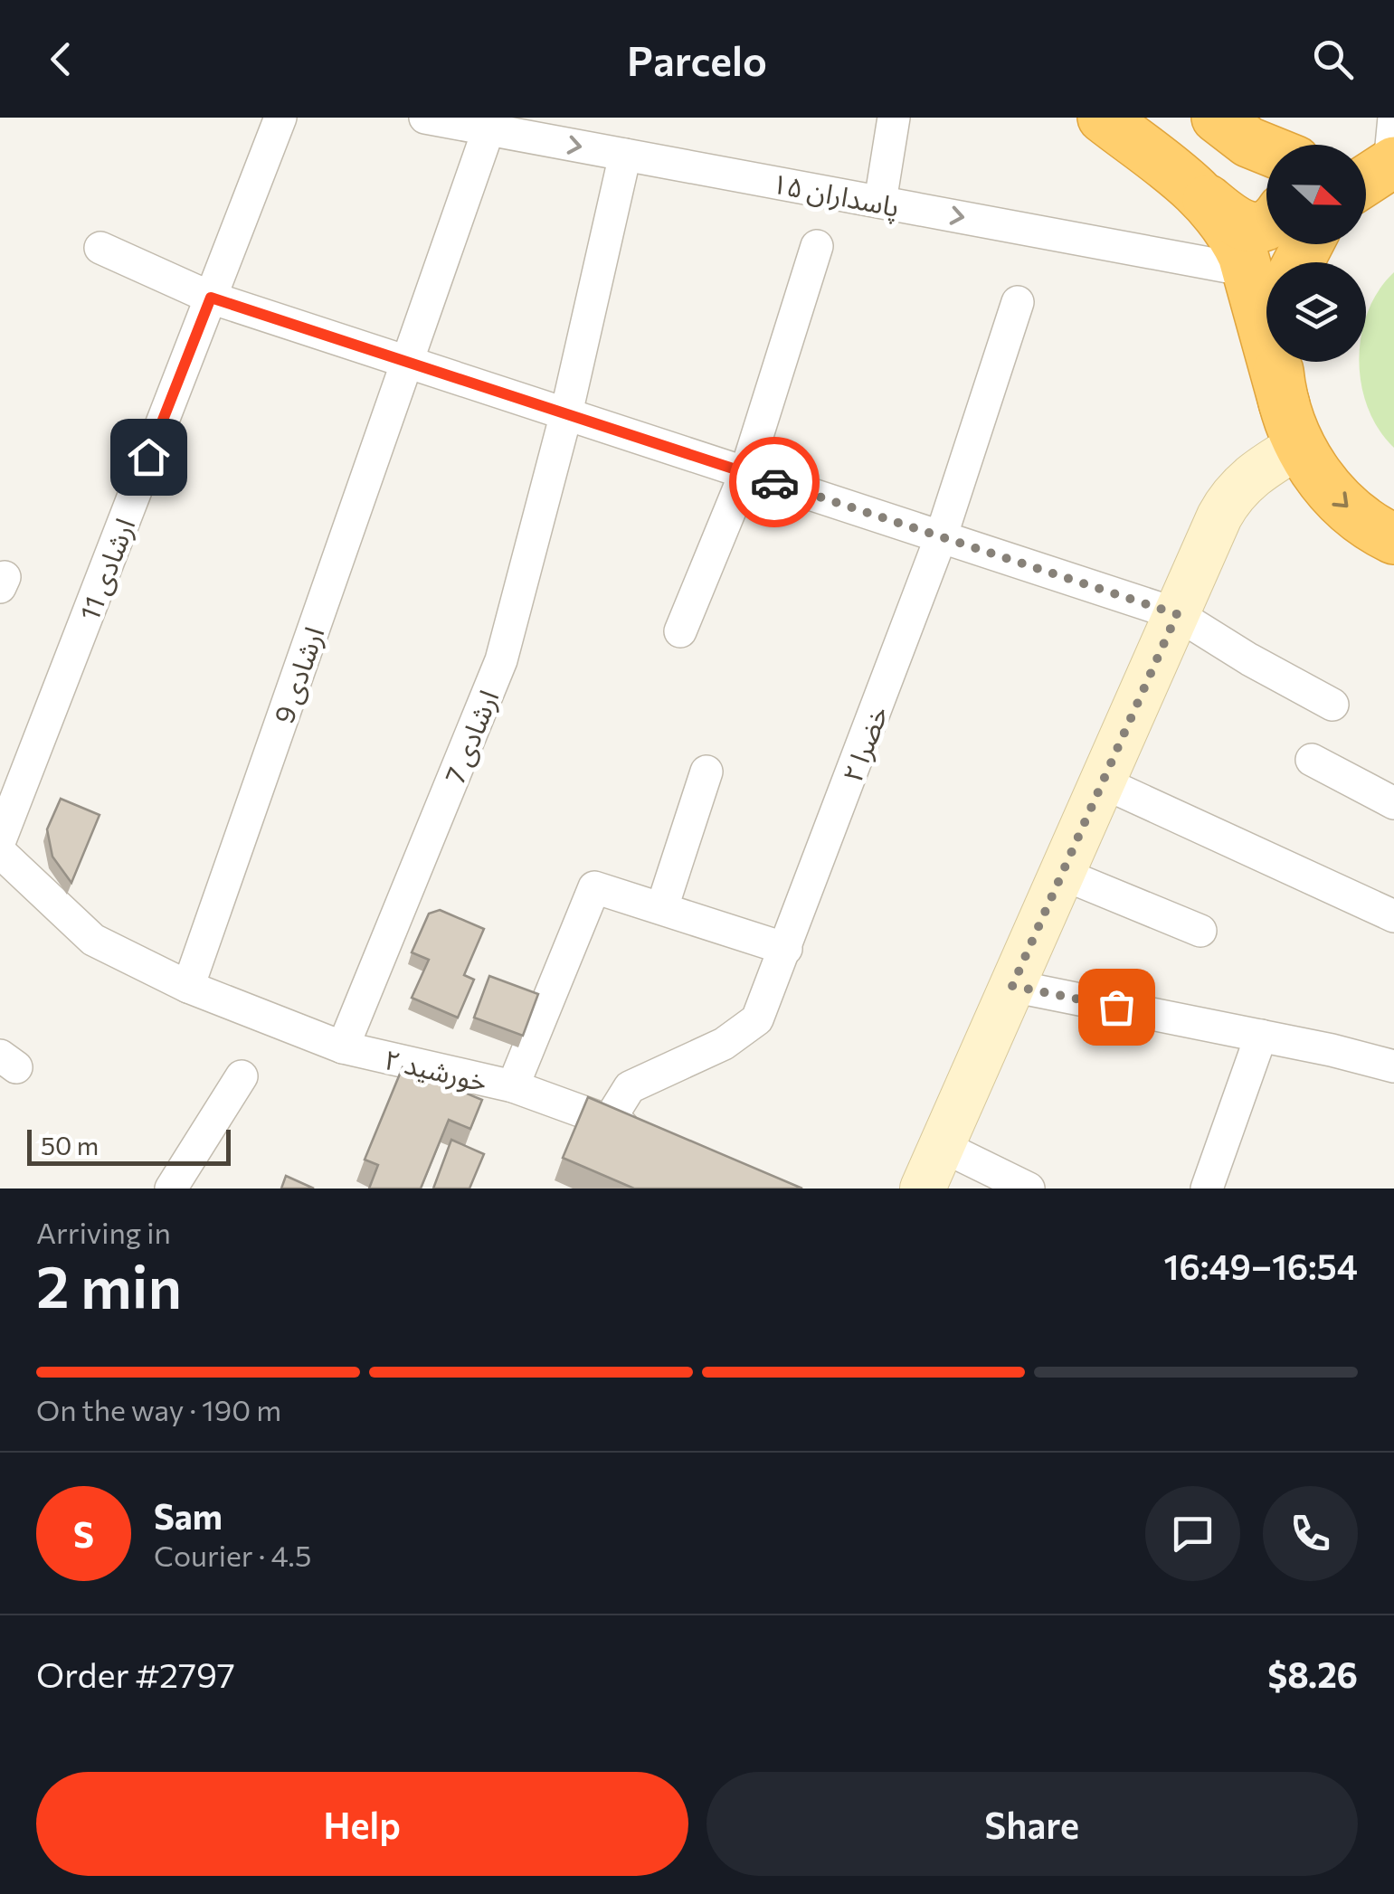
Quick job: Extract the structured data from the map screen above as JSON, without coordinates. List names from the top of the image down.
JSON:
{
  "streets": {
    "street": [
      "پاسداران ۱۵",
      "ارشادی 11",
      "ارشادی 9",
      "ارشادی 7",
      "خضرا ۲",
      "خورشید ۲"
    ]
  },
  "crossings": [
    ["پاسداران ۱۵", "ارشادی 9"],
    ["پاسداران ۱۵", "ارشادی 7"],
    ["ارشادی 9", "خورشید ۲"],
    ["ارشادی 7", "خورشید ۲"],
    ["خضرا ۲", "خورشید ۲"]
  ],
  "one_way": ["پاسداران ۱۵"],
  "scale_bar": "50 m",
  "north": "right",
  "page": {
    "header": "Parcelo",
    "scale": "50 m",
    "heading": ["2 min", "Arriving in", "16:49–16:54"],
    "panel": [
      "Sam",
      "Courier · 4.5",
      "Order #2797",
      "$8.26"
    ],
    "bar": "On the way · 190 m",
    "round": "S",
    "buttons": ["Help", "Share"]
  }
}
